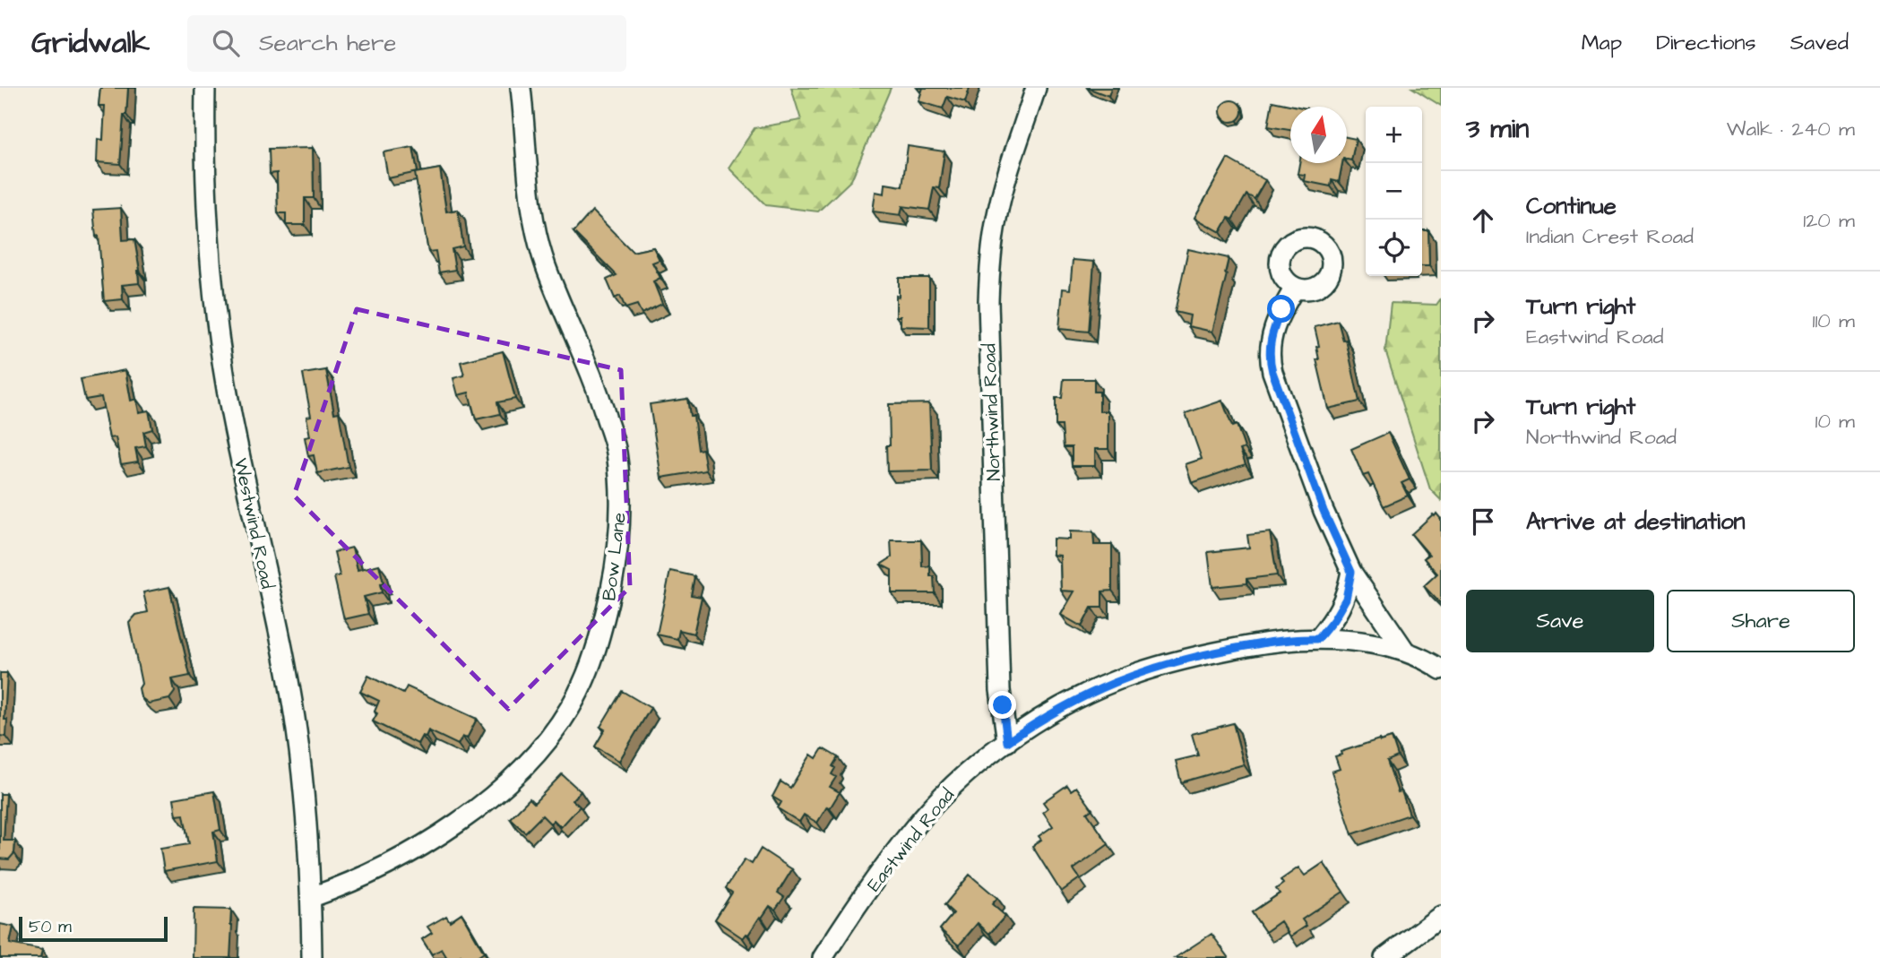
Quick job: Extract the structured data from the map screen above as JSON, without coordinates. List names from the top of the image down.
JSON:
{
  "streets": {
    "street": [
      "Northwind Road",
      "Westwind Road",
      "Bow Lane",
      "Eastwind Road"
    ]
  },
  "crossings": [
    ["Northwind Road", "Eastwind Road"],
    ["Westwind Road", "Bow Lane"]
  ],
  "scale_bar": "50 m",
  "north": "top",
  "page": {
    "header": "Gridwalk",
    "search": "Search here",
    "nav": ["Map", "Directions", "Saved"],
    "heading": ["3 min", "Walk · 240 m"],
    "map_buttons": ["+", "−"],
    "list": [
      ["Continue", "Indian Crest Road", "120 m"],
      ["Turn right", "Eastwind Road", "110 m"],
      ["Turn right", "Northwind Road", "10 m"],
      "Arrive at destination"
    ],
    "buttons": ["Save", "Share"],
    "scale": "50 m"
  }
}
